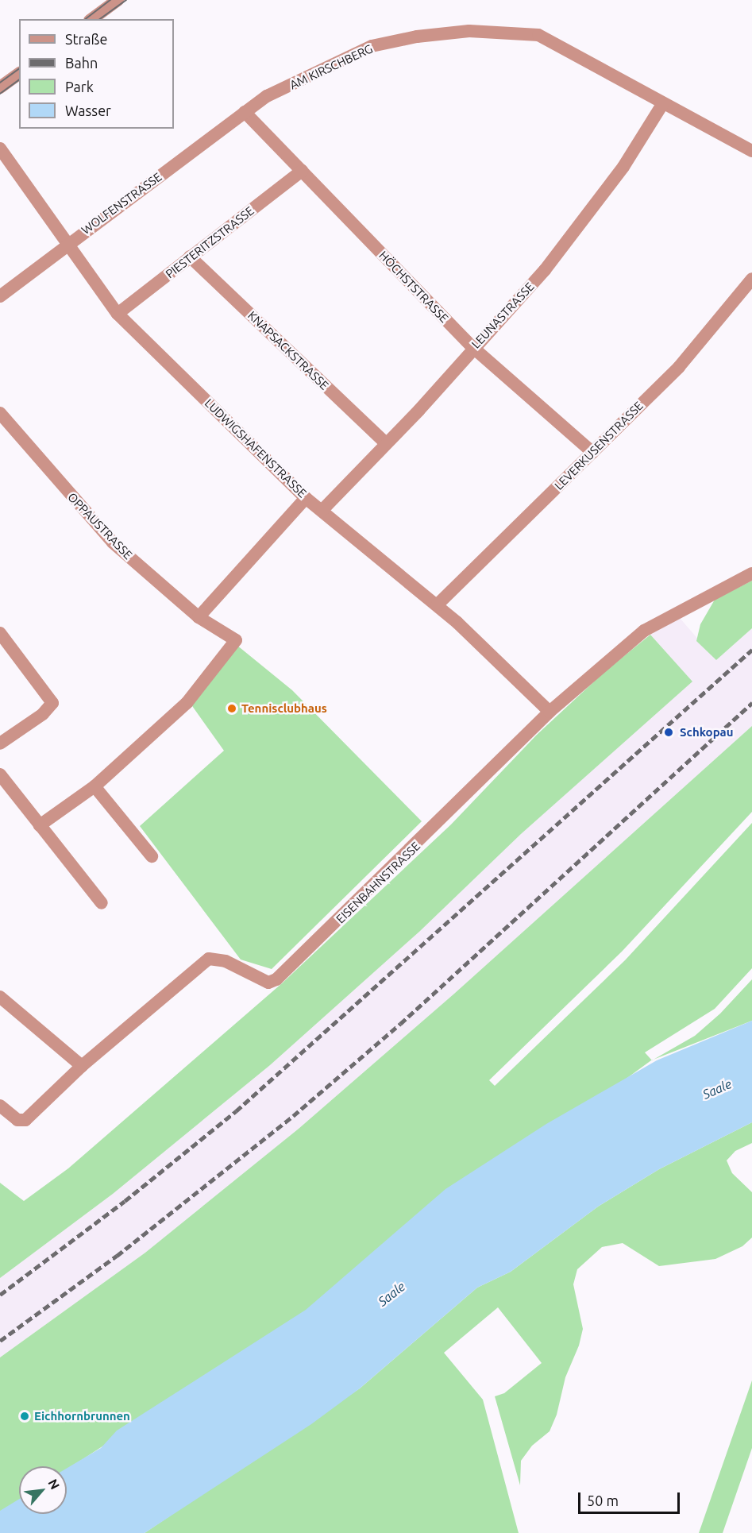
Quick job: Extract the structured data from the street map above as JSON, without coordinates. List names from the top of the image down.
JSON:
{
  "streets": {
    "street": [
      "AM KIRSCHBERG",
      "WOLFENSTRASSE",
      "PIESTERITZSTRASSE",
      "HÖCHSTSTRASSE",
      "LEUNASTRASSE",
      "KNAPSACKSTRASSE",
      "LEVERKUSENSTRASSE",
      "LUDWIGSHAFENSTRASSE",
      "OPPAUSTRASSE",
      "EISENBAHNSTRASSE"
    ]
  },
  "crossings": [
    ["AM KIRSCHBERG", "WOLFENSTRASSE"],
    ["AM KIRSCHBERG", "HÖCHSTSTRASSE"],
    ["AM KIRSCHBERG", "LEUNASTRASSE"],
    ["WOLFENSTRASSE", "HÖCHSTSTRASSE"],
    ["WOLFENSTRASSE", "LUDWIGSHAFENSTRASSE"],
    ["PIESTERITZSTRASSE", "HÖCHSTSTRASSE"],
    ["PIESTERITZSTRASSE", "KNAPSACKSTRASSE"],
    ["PIESTERITZSTRASSE", "LUDWIGSHAFENSTRASSE"],
    ["HÖCHSTSTRASSE", "LEUNASTRASSE"],
    ["HÖCHSTSTRASSE", "LEVERKUSENSTRASSE"],
    ["LEUNASTRASSE", "KNAPSACKSTRASSE"],
    ["LEUNASTRASSE", "LUDWIGSHAFENSTRASSE"],
    ["LEVERKUSENSTRASSE", "LUDWIGSHAFENSTRASSE"],
    ["LUDWIGSHAFENSTRASSE", "EISENBAHNSTRASSE"]
  ],
  "water": ["Saale"],
  "places": ["Tennisclubhaus", "Schkopau", "Eichhornbrunnen"],
  "legend": [
    "Straße",
    "Bahn",
    "Park",
    "Wasser"
  ],
  "scale_bar": "50 m",
  "north": "top right"
}
